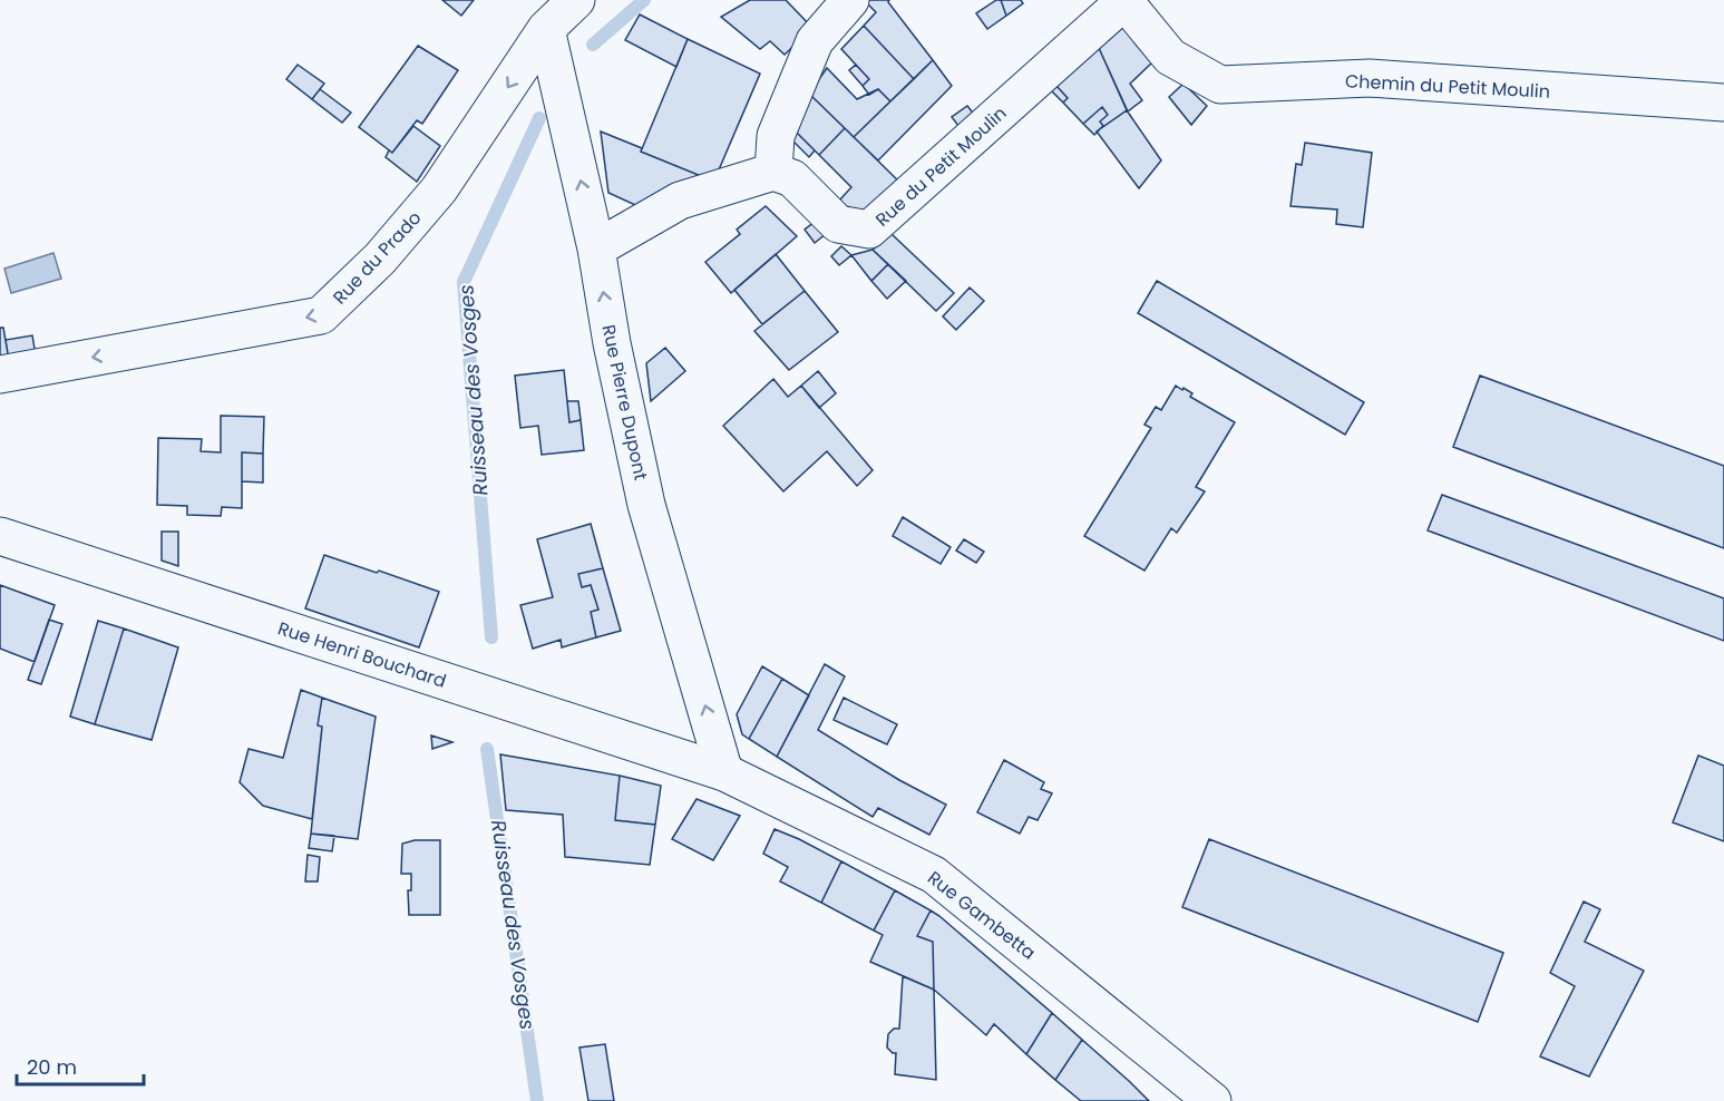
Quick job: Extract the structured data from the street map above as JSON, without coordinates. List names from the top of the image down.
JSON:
{
  "streets": {
    "street": [
      "Chemin du Petit Moulin",
      "Rue du Petit Moulin",
      "Rue du Prado",
      "Rue Pierre Dupont",
      "Rue Henri Bouchard",
      "Rue Gambetta"
    ]
  },
  "crossings": [
    ["Chemin du Petit Moulin", "Rue du Petit Moulin"],
    ["Rue du Prado", "Rue Pierre Dupont"],
    ["Rue Pierre Dupont", "Rue Henri Bouchard"],
    ["Rue Pierre Dupont", "Rue Gambetta"],
    ["Rue Henri Bouchard", "Rue Gambetta"]
  ],
  "one_way": ["Rue du Prado", "Rue Pierre Dupont"],
  "water": ["Ruisseau des Vosges"],
  "scale_bar": "20 m"
}
